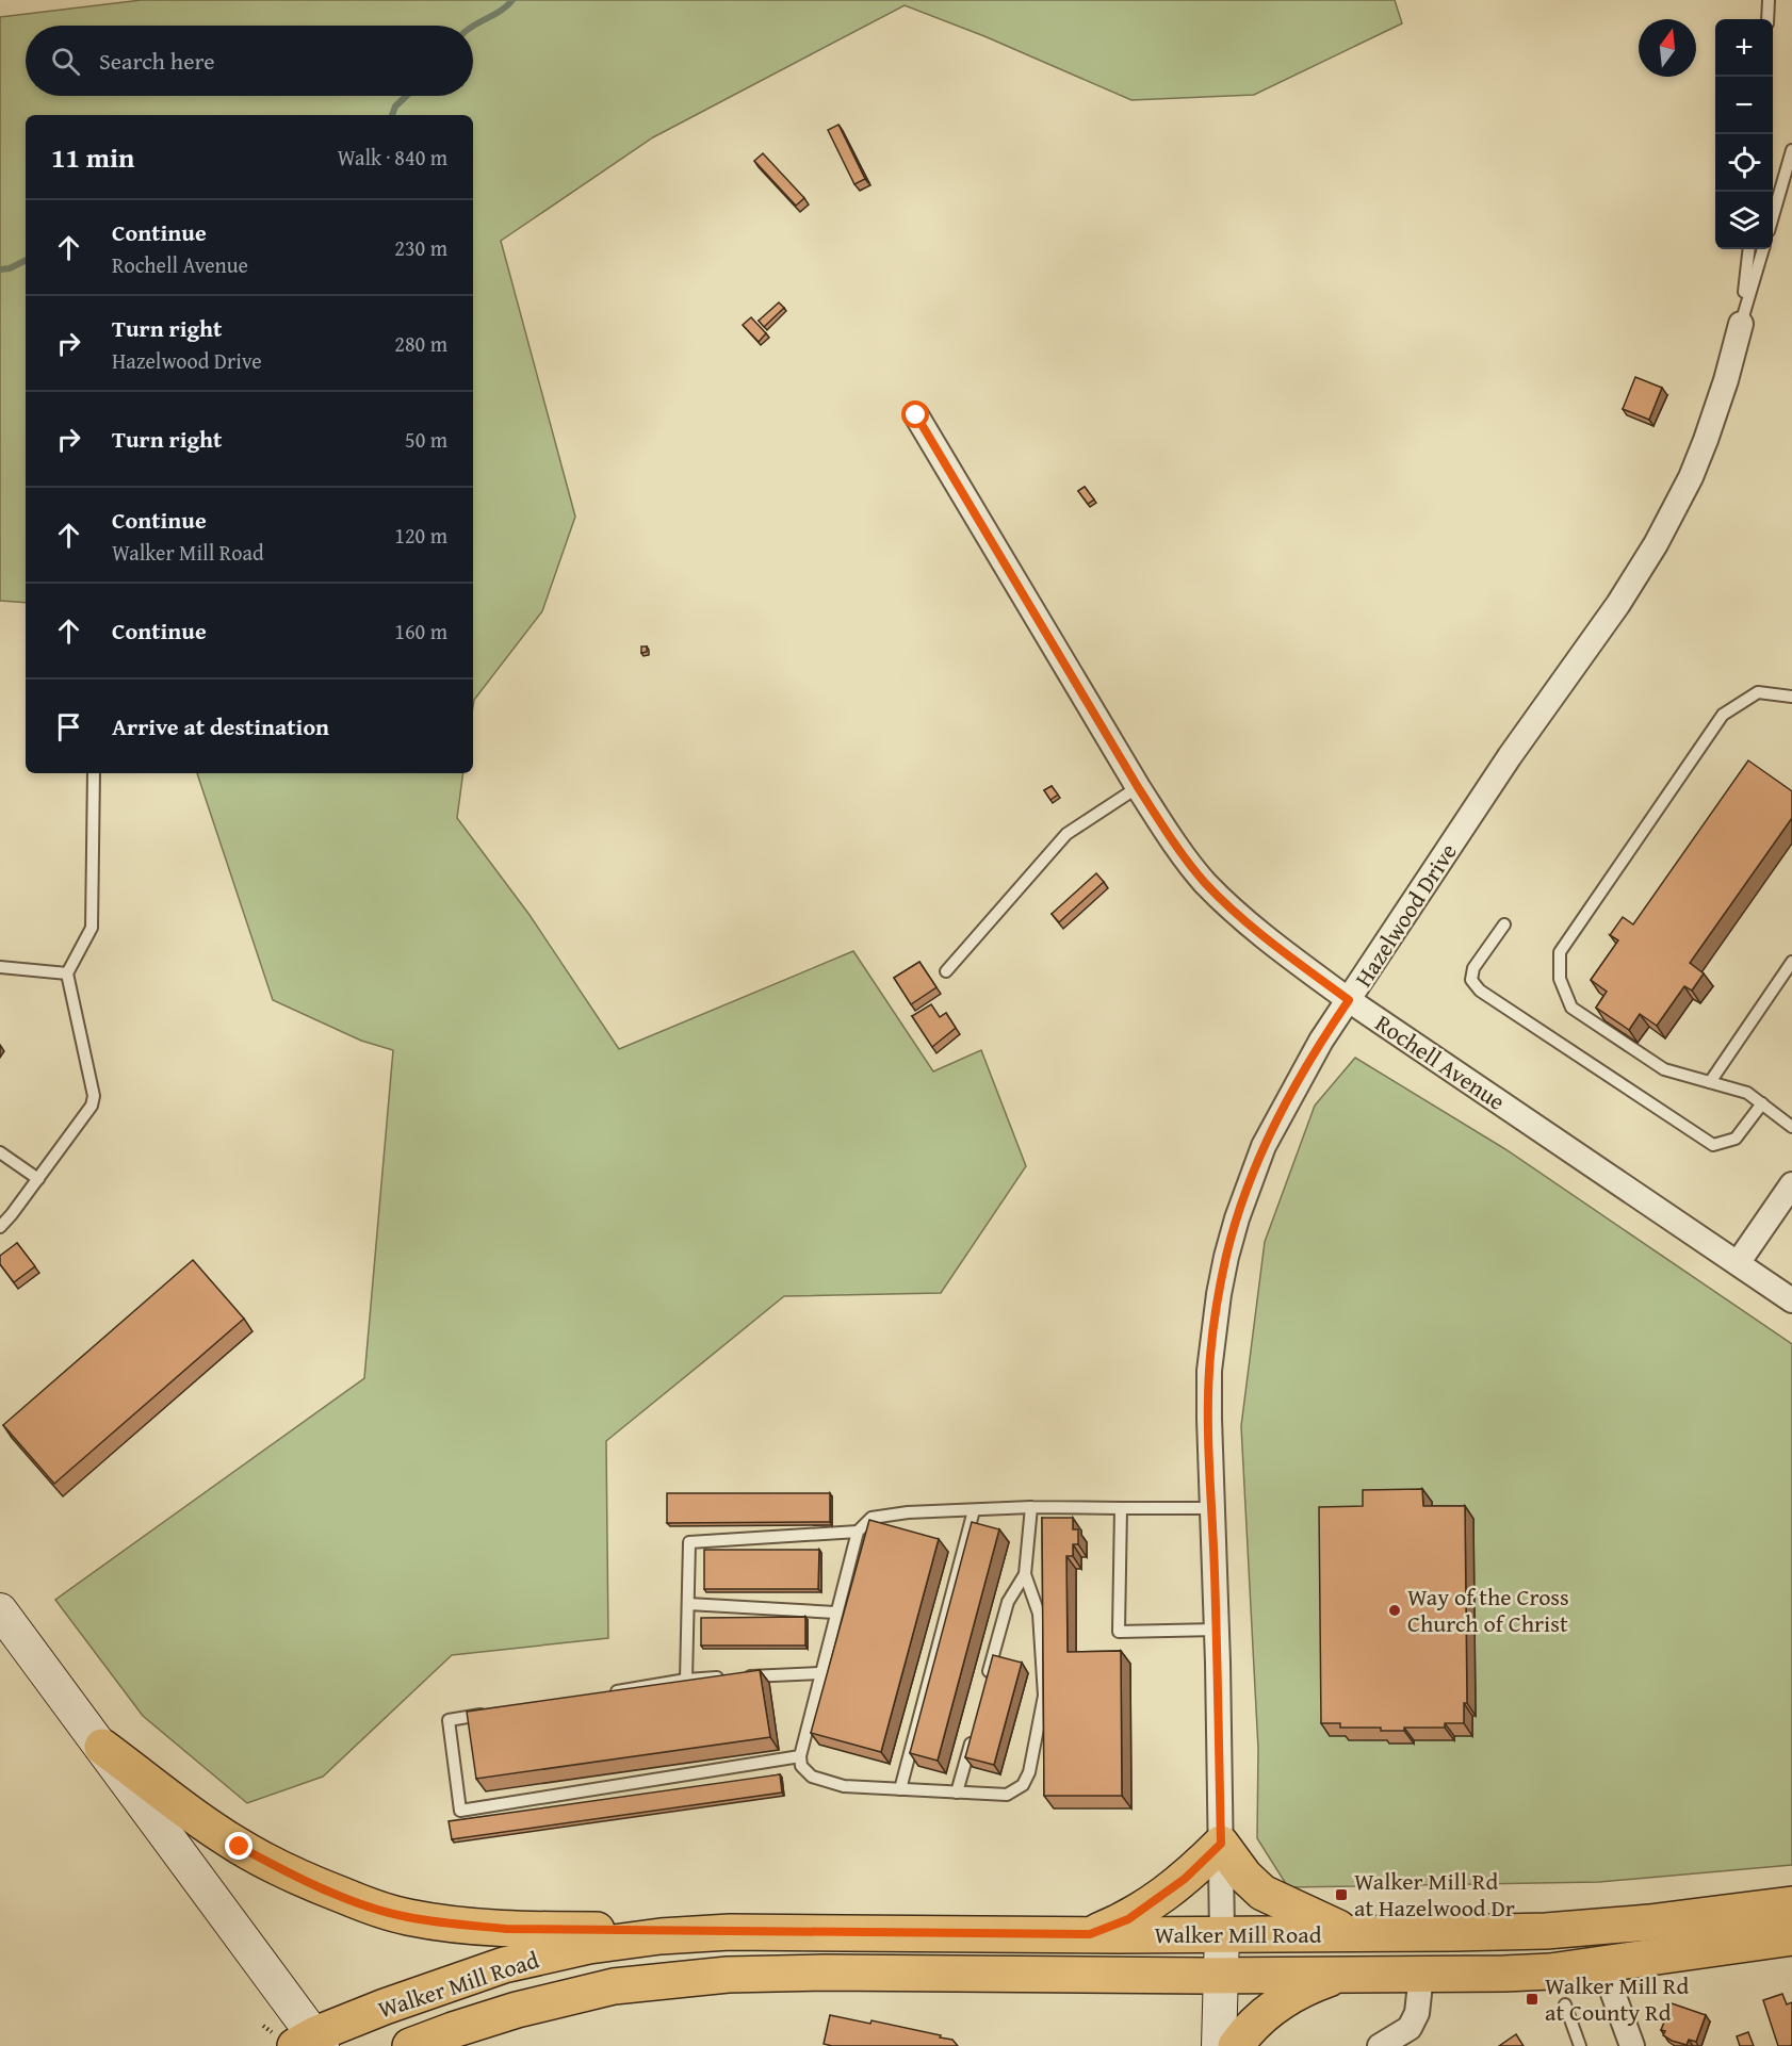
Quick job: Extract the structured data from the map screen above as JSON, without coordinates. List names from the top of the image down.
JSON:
{
  "streets": {
    "main road": ["Walker Mill Road"],
    "street": ["Hazelwood Drive", "Rochell Avenue"]
  },
  "crossings": [
    ["Hazelwood Drive", "Rochell Avenue"],
    ["Hazelwood Drive", "Walker Mill Road"]
  ],
  "places": {
    "other": ["Way of the Cross Church of Christ"],
    "transit": ["Walker Mill Rd at Hazelwood Dr", "Walker Mill Rd at County Rd"]
  },
  "north": "top",
  "page": {
    "map_buttons": ["+", "−"],
    "search": "Search here",
    "heading": ["11 min", "Walk · 840 m"],
    "list": [
      ["Continue", "Rochell Avenue", "230 m"],
      ["Turn right", "Hazelwood Drive", "280 m"],
      ["Turn right", "50 m"],
      ["Continue", "Walker Mill Road", "120 m"],
      ["Continue", "160 m"],
      "Arrive at destination"
    ]
  }
}
